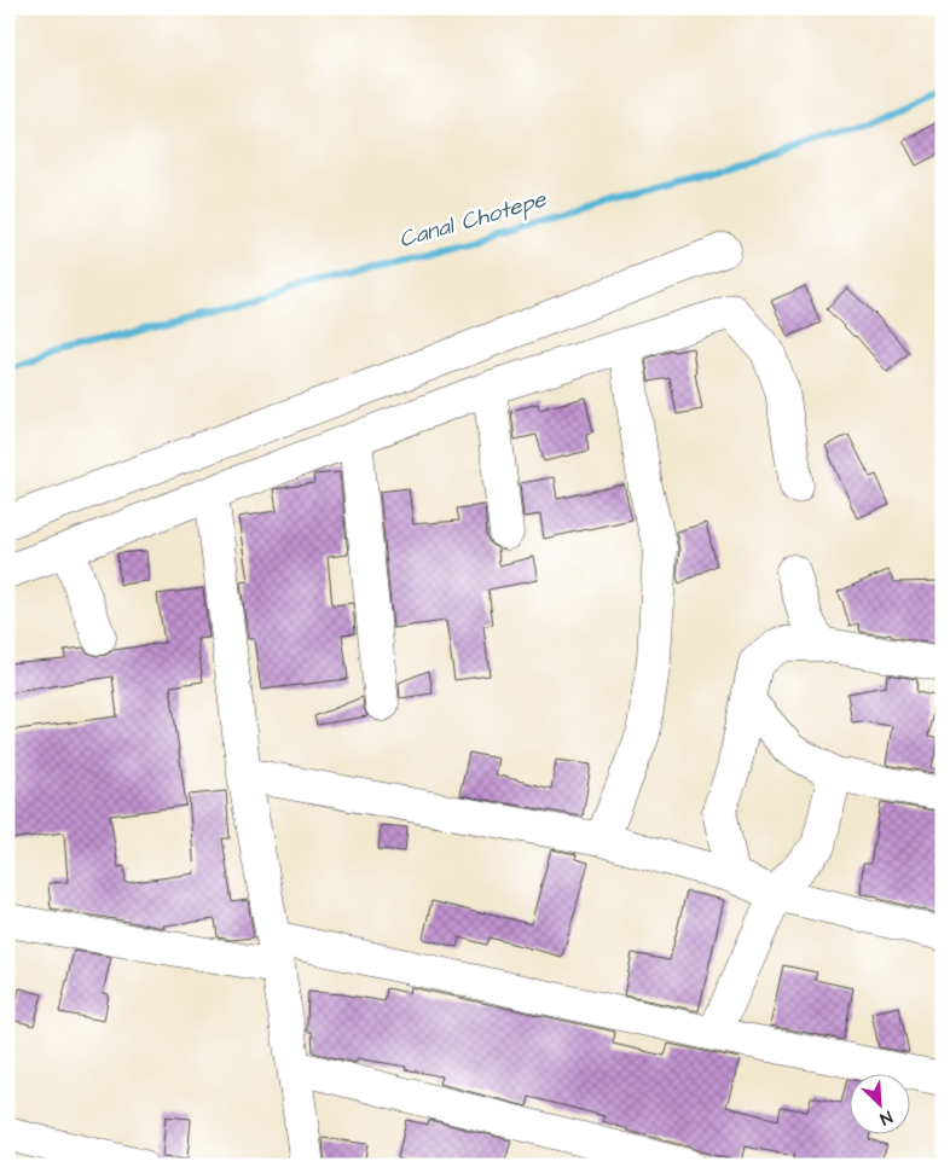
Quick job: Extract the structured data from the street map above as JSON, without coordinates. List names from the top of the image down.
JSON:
{
  "water": ["Canal Chotepe"],
  "north": "bottom right"
}
